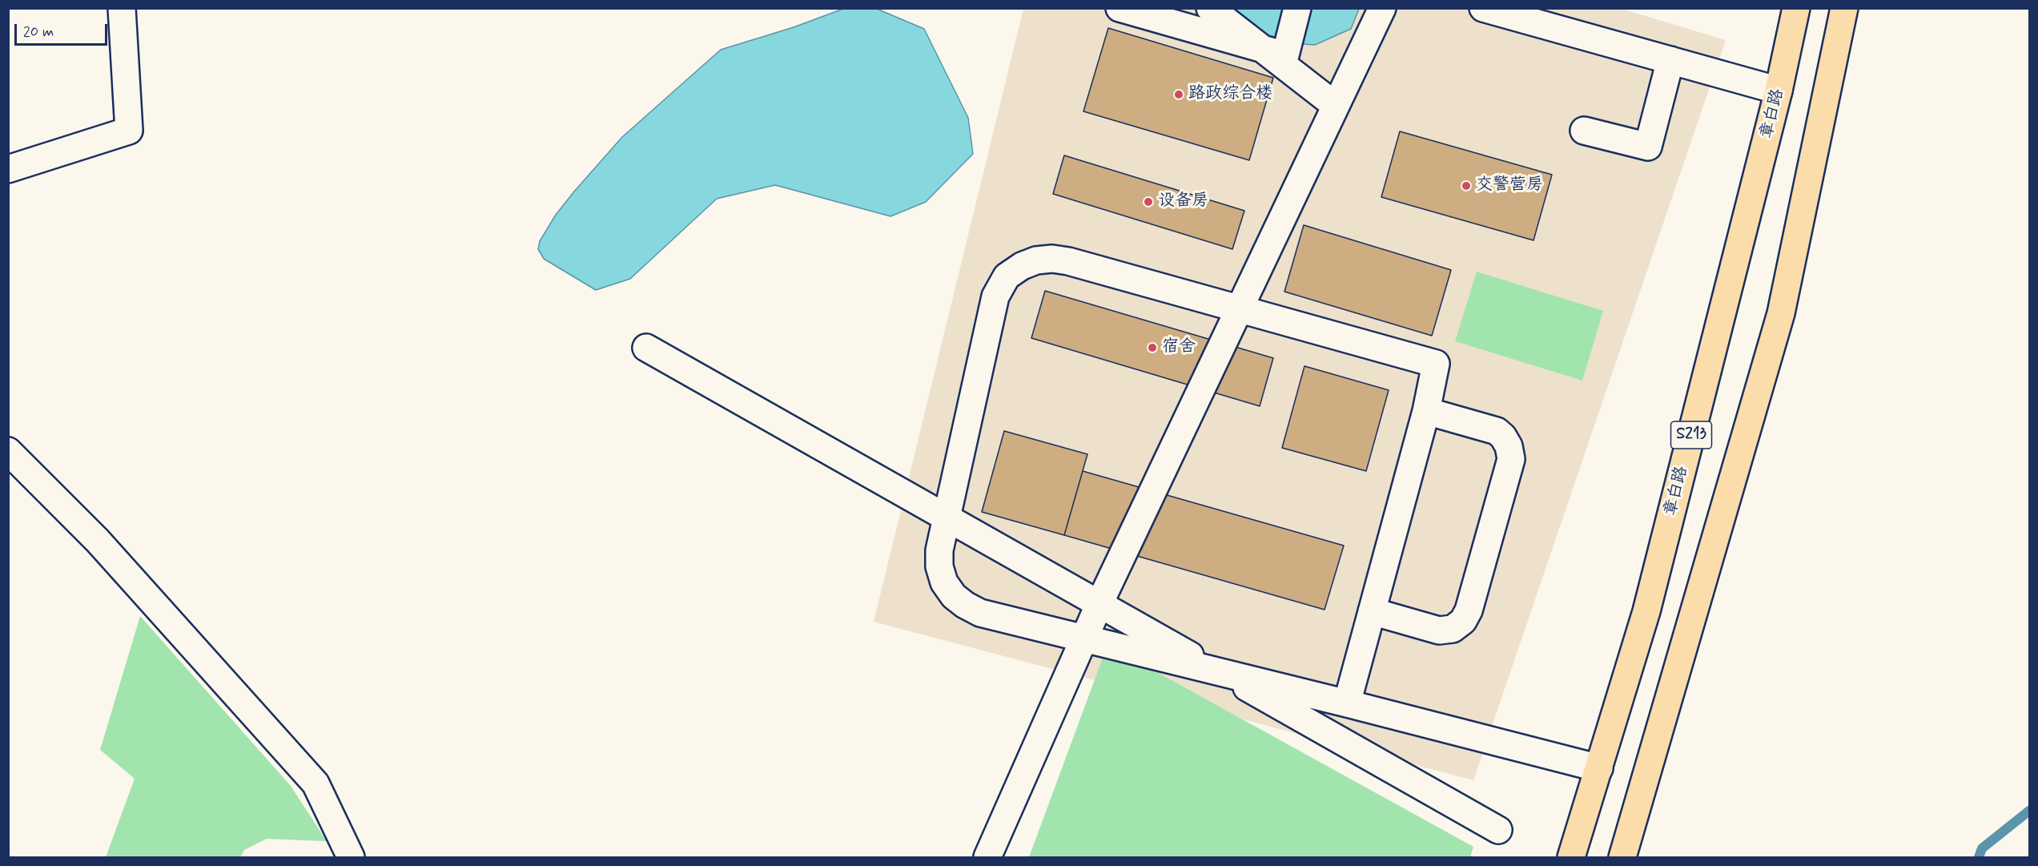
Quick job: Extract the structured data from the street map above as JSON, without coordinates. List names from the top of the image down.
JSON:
{
  "streets": {
    "highway": ["章白路", "S213"]
  },
  "places": [
    "路政综合楼",
    "交警营房",
    "设备房",
    "宿舍"
  ],
  "scale_bar": "20 m"
}
